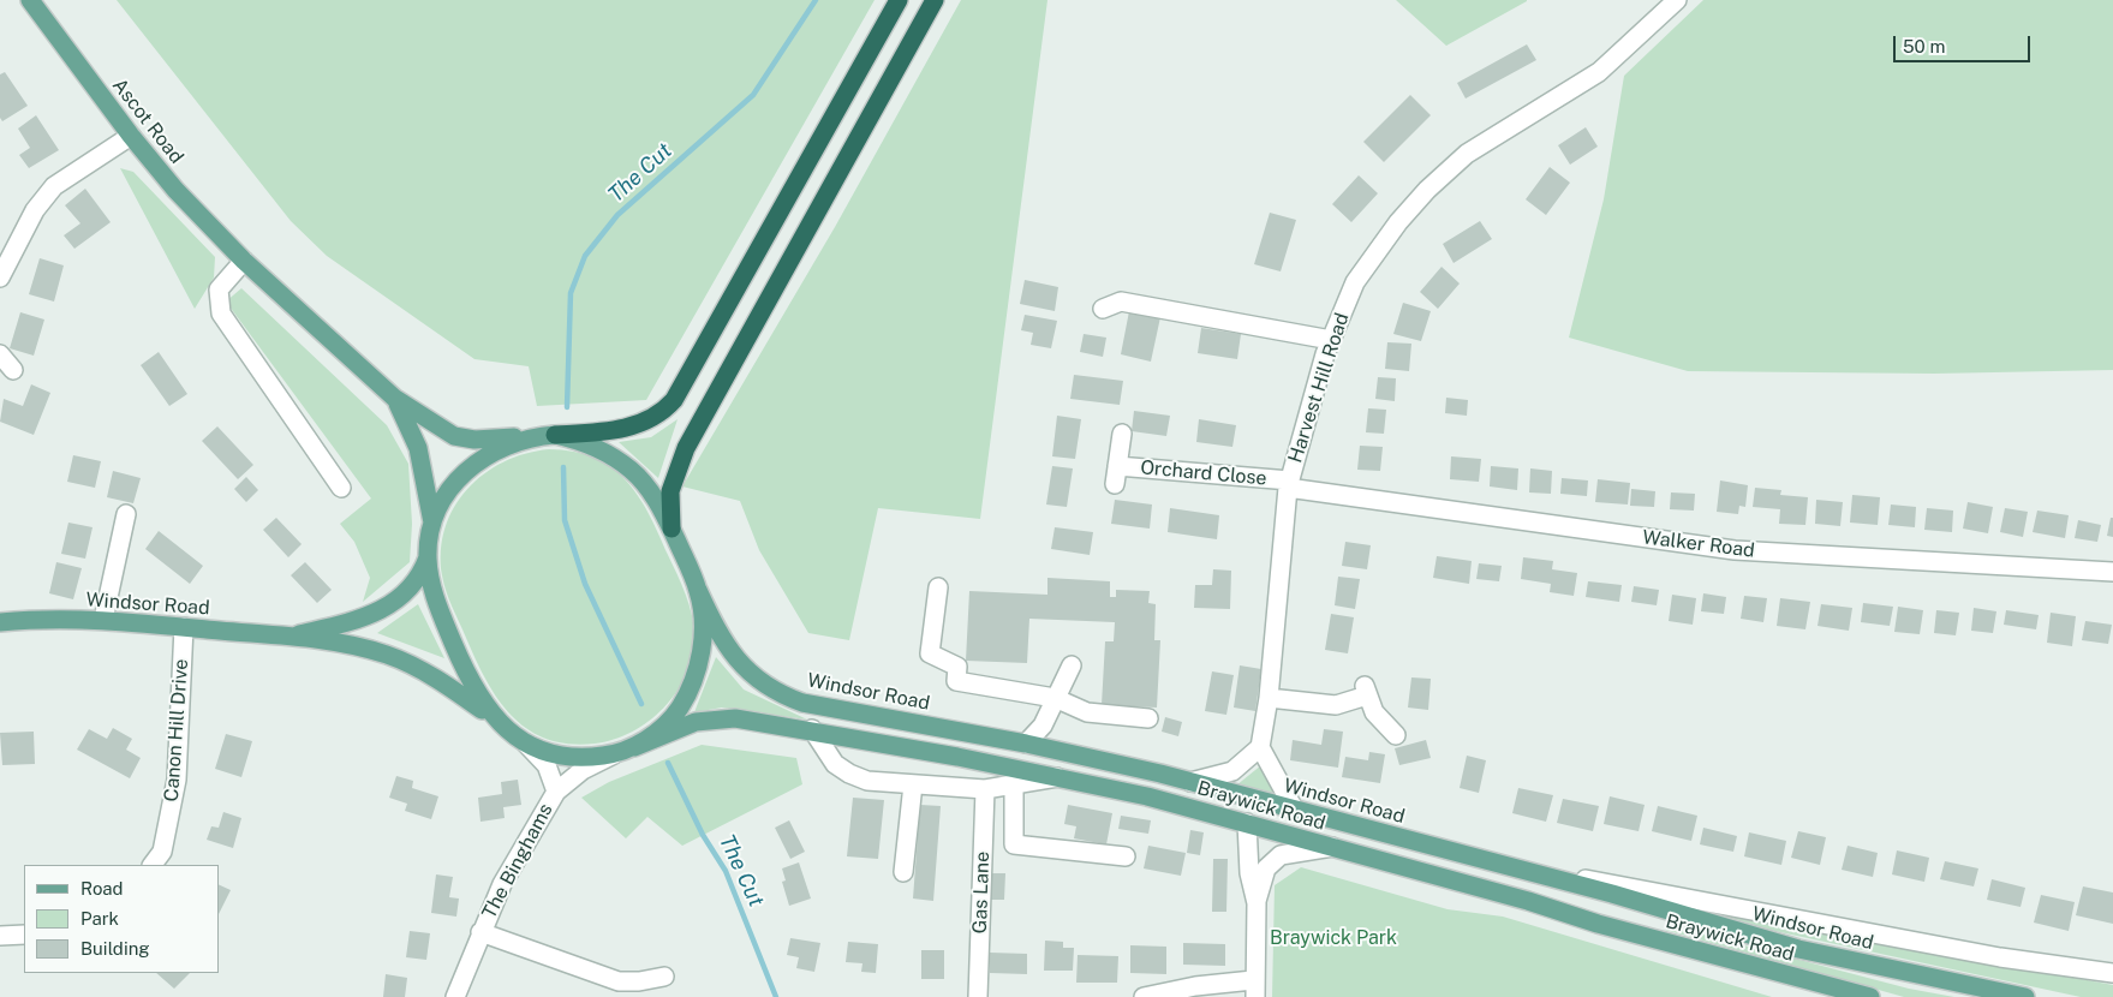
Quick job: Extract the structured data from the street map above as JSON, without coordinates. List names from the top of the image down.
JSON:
{
  "streets": {
    "main road": ["Ascot Road", "Windsor Road", "Braywick Road"],
    "street": [
      "Harvest Hill Road",
      "Orchard Close",
      "Walker Road",
      "Canon Hill Drive",
      "The Binghams",
      "Gas Lane"
    ]
  },
  "crossings": [
    ["Ascot Road", "Windsor Road"],
    ["Harvest Hill Road", "Orchard Close"],
    ["Harvest Hill Road", "Walker Road"],
    ["Orchard Close", "Walker Road"],
    ["Windsor Road", "Canon Hill Drive"],
    ["Windsor Road", "Braywick Road"],
    ["Braywick Road", "The Binghams"]
  ],
  "water": ["The Cut"],
  "parks": ["Braywick Park"],
  "legend": ["Road", "Park", "Building"],
  "scale_bar": "50 m"
}
